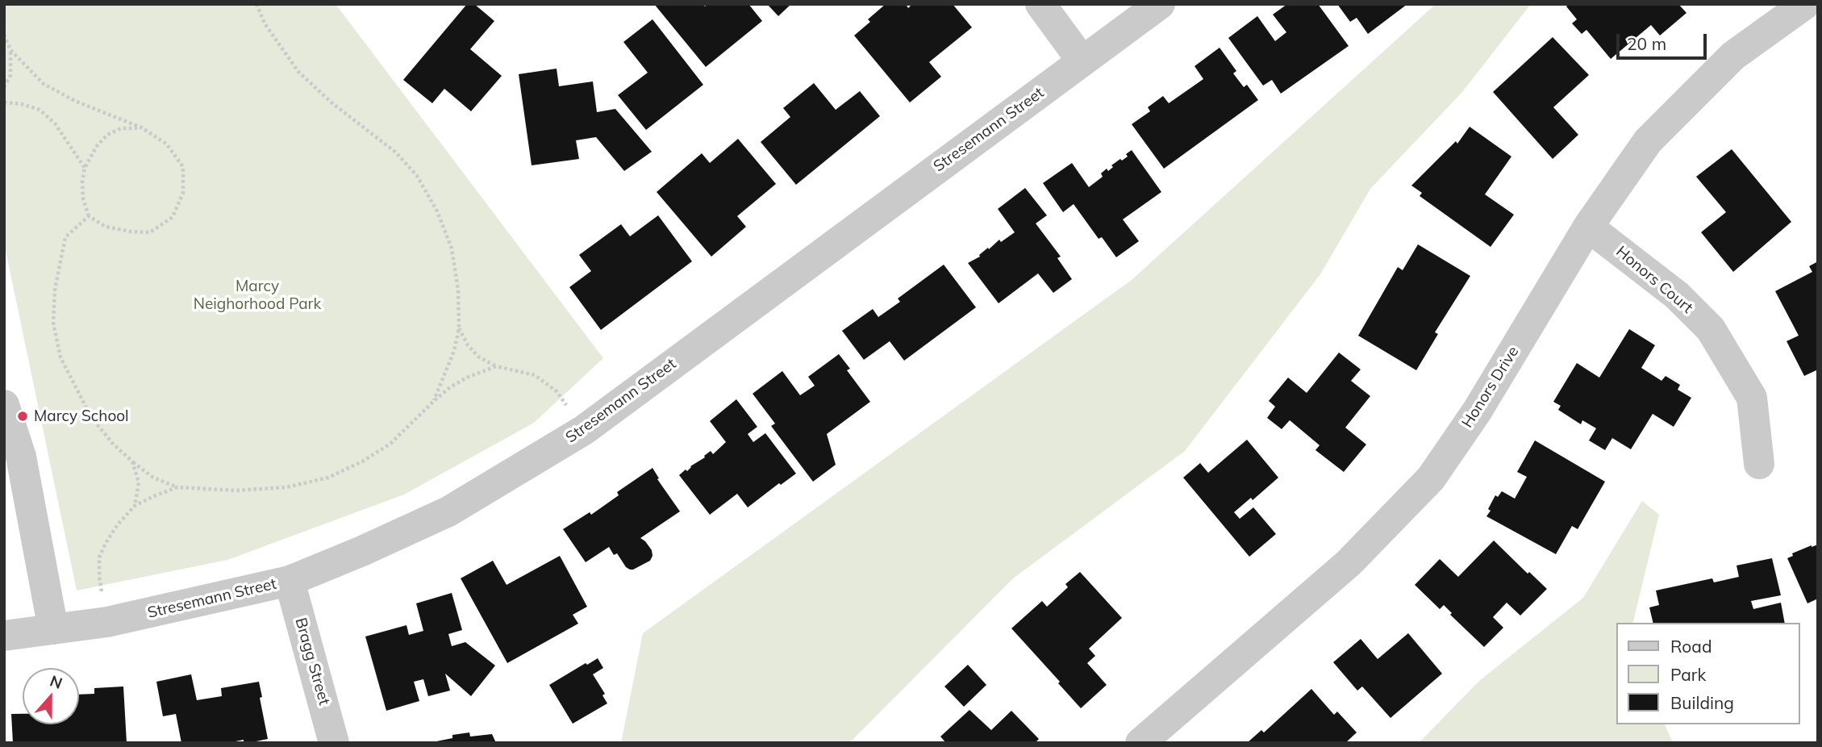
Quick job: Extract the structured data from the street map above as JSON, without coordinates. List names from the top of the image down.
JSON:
{
  "streets": {
    "street": [
      "Stresemann Street",
      "Honors Court",
      "Honors Drive",
      "Bragg Street"
    ]
  },
  "crossings": [
    ["Stresemann Street", "Bragg Street"],
    ["Honors Court", "Honors Drive"]
  ],
  "parks": ["Marcy Neighorhood Park"],
  "places": ["Marcy School"],
  "legend": ["Road", "Park", "Building"],
  "scale_bar": "20 m",
  "north": "top"
}
